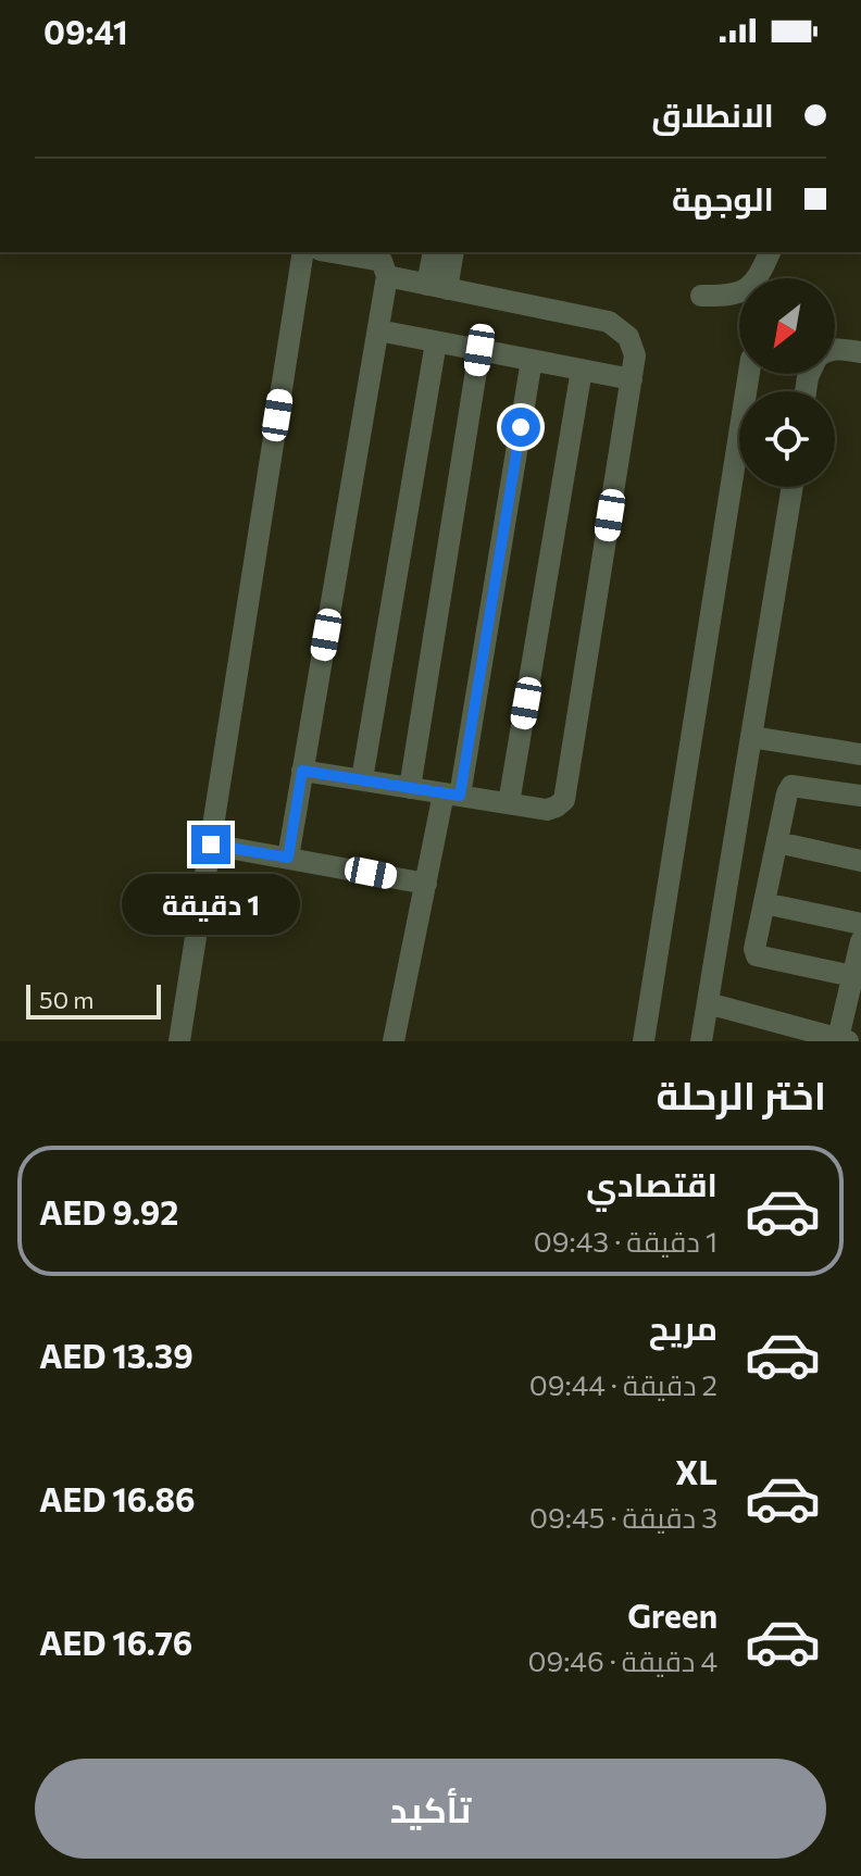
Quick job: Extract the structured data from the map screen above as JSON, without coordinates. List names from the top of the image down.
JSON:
{
  "scale_bar": "50 m",
  "north": "bottom left",
  "page": {
    "status": "09:41",
    "banner": ["الانطلاق", "الوجهة"],
    "bubble": "1 دقيقة",
    "scale": "50 m",
    "heading": "اختر الرحلة",
    "list": [
      {
        "name": "اقتصادي",
        "note": "1 دقيقة · 09:43",
        "value": "AED 9.92"
      },
      {
        "name": "مريح",
        "note": "2 دقيقة · 09:44",
        "value": "AED 13.39"
      },
      {
        "name": "XL",
        "note": "3 دقيقة · 09:45",
        "value": "AED 16.86"
      },
      {
        "name": "Green",
        "note": "4 دقيقة · 09:46",
        "value": "AED 16.76"
      }
    ],
    "buttons": "تأكيد"
  }
}
